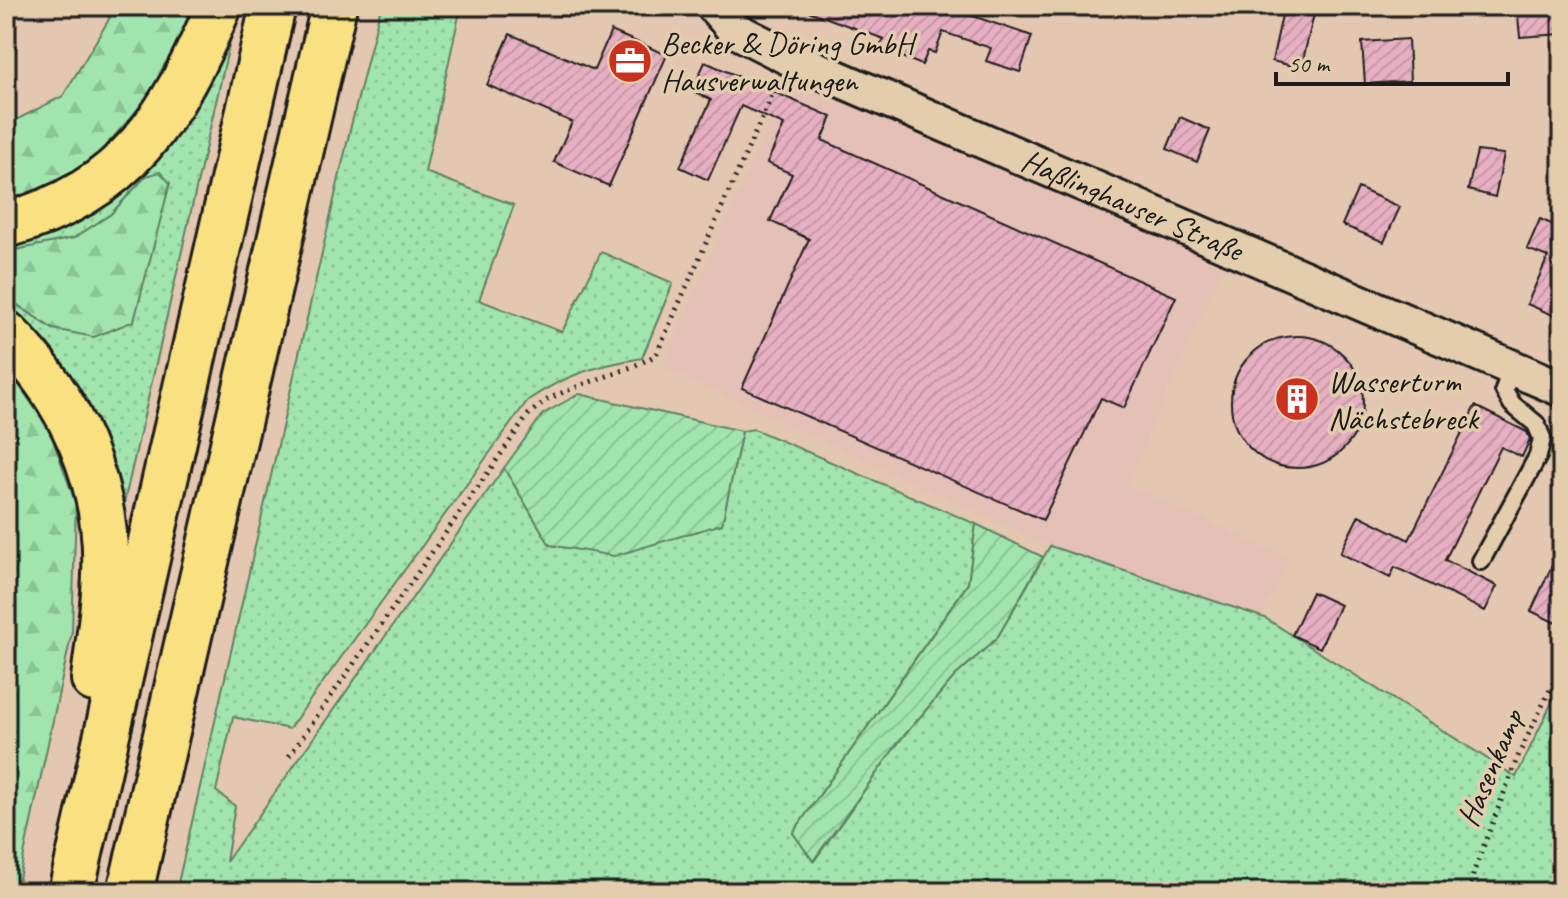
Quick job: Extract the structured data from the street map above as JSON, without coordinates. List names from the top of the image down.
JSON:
{
  "streets": {
    "street": ["Haßlinghauser Straße"],
    "path": ["Hasenkamp"]
  },
  "places": {
    "office": ["Becker & Döring GmbH Hausverwaltungen"],
    "building": ["Wasserturm Nächstebreck"]
  },
  "scale_bar": "50 m"
}
